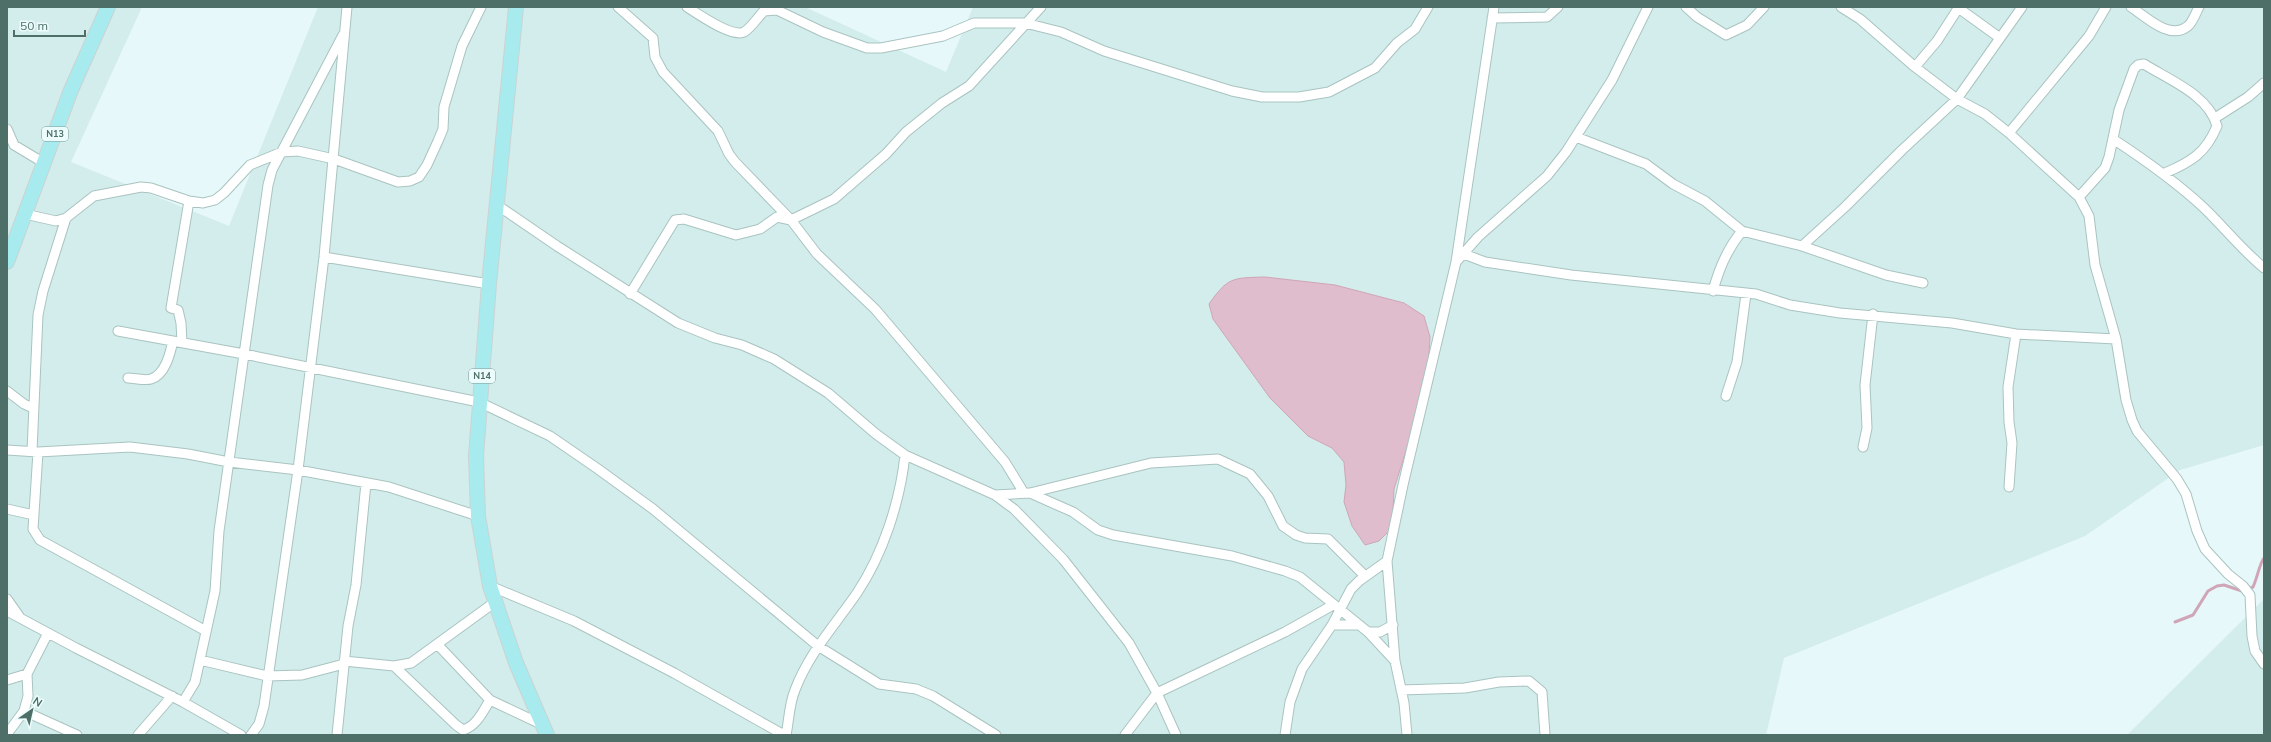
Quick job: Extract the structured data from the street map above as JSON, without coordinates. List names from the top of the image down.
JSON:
{
  "streets": {
    "main road": ["N13", "N14"]
  },
  "scale_bar": "50 m",
  "north": "top right"
}
